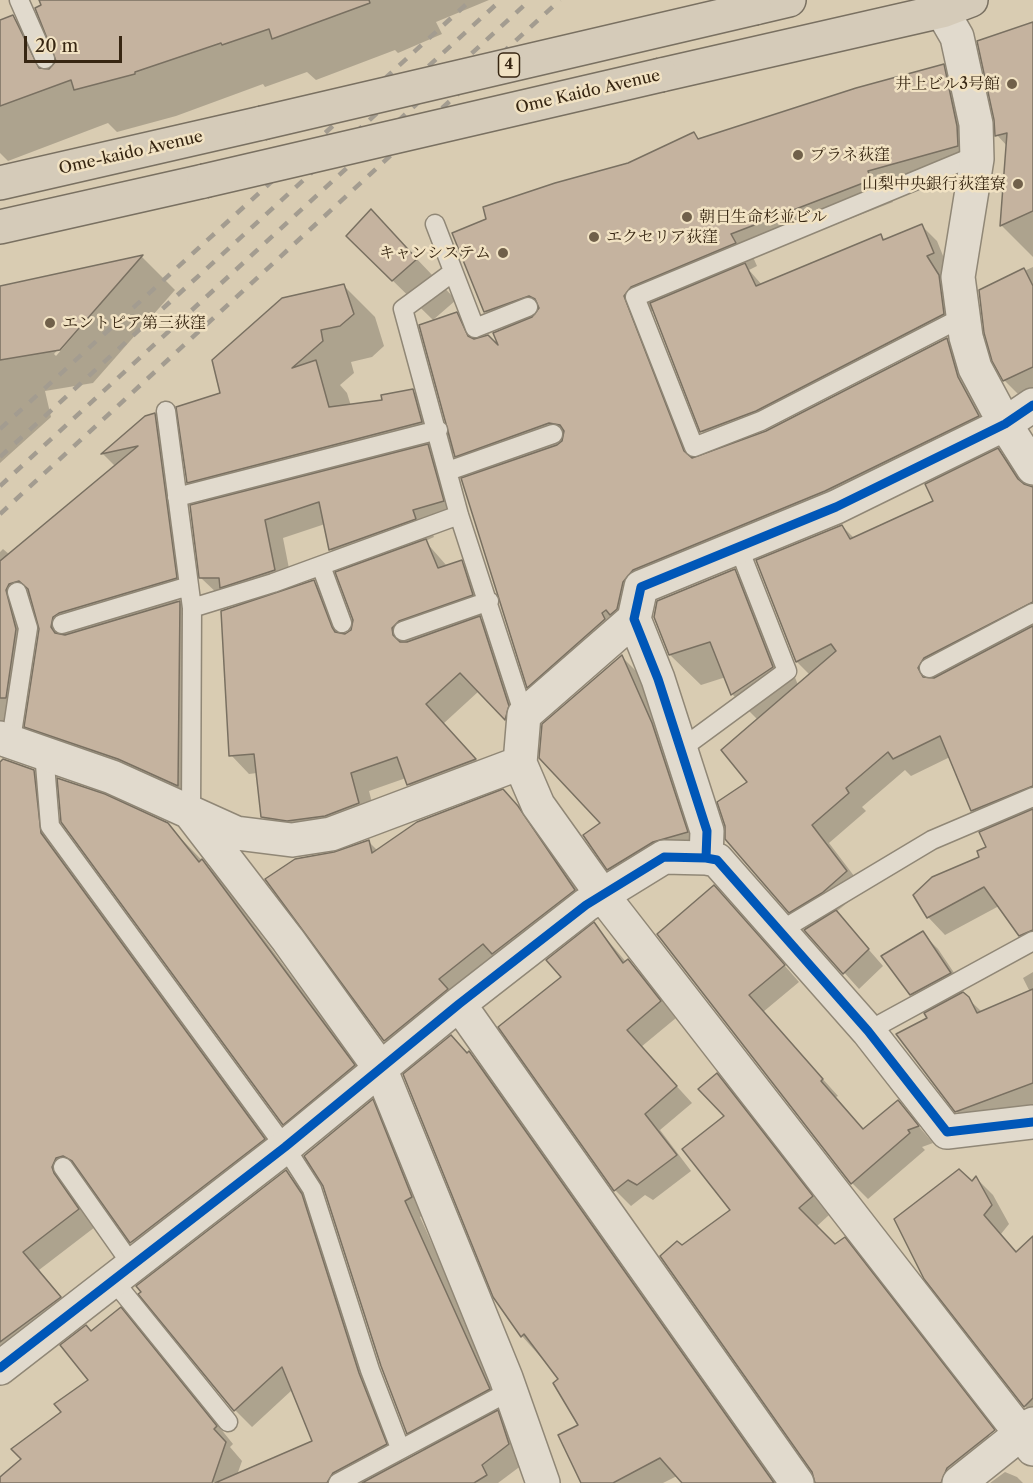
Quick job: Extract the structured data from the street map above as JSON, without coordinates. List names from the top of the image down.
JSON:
{
  "streets": {
    "main road": ["4", "Ome Kaido Avenue", "Ome-kaido Avenue"]
  },
  "places": [
    "井上ビル3号館",
    "プラネ荻窪",
    "山梨中央銀行荻窪寮",
    "朝日生命杉並ビル",
    "エクセリア荻窪",
    "キャンシステム",
    "エントピア第三荻窪"
  ],
  "scale_bar": "20 m"
}
